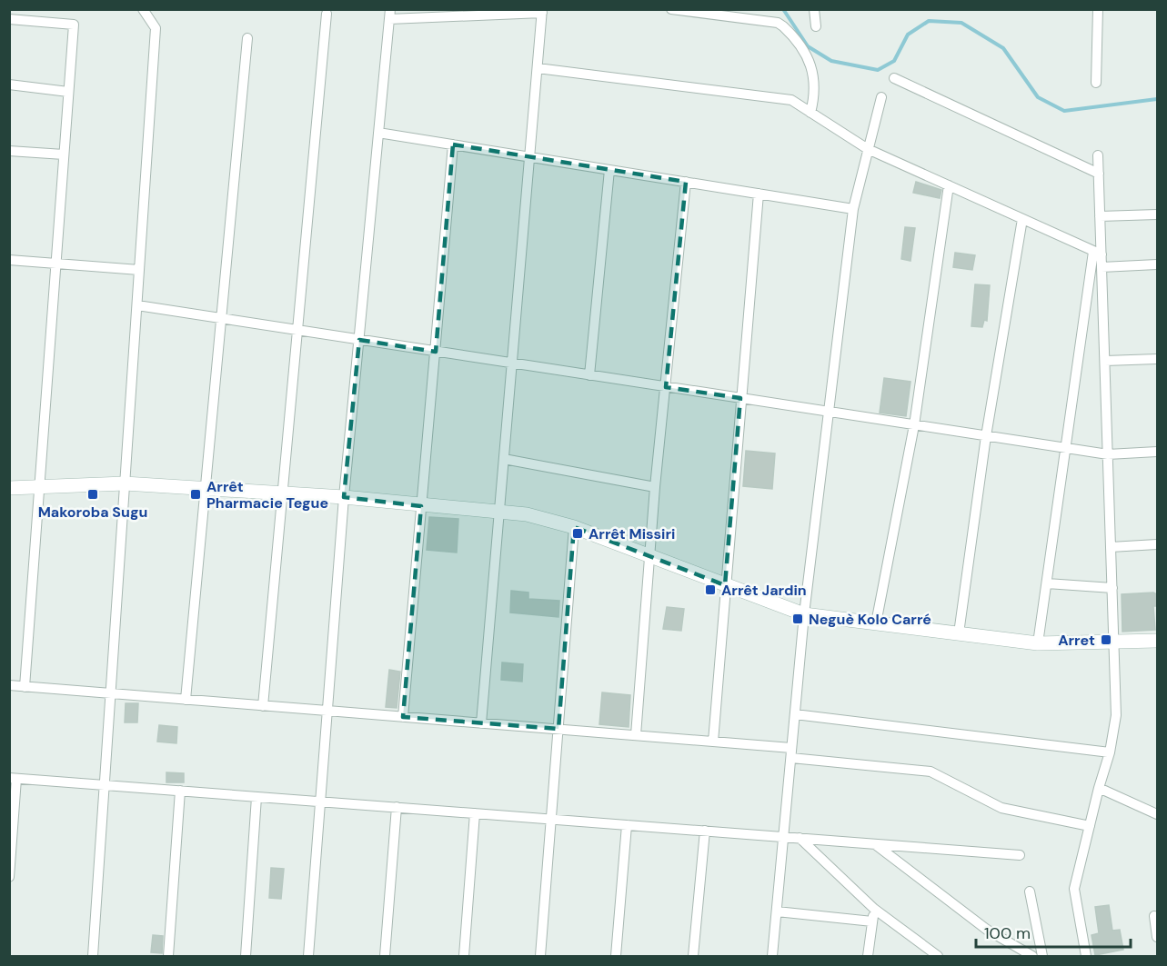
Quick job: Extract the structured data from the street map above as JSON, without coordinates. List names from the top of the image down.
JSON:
{
  "places": {
    "transit": [
      "Makoroba Sugu",
      "Arrêt Pharmacie Tegue",
      "Arrêt Missiri",
      "Arrêt Jardin",
      "Neguè Kolo Carré",
      "Arret"
    ]
  },
  "scale_bar": "100 m"
}
